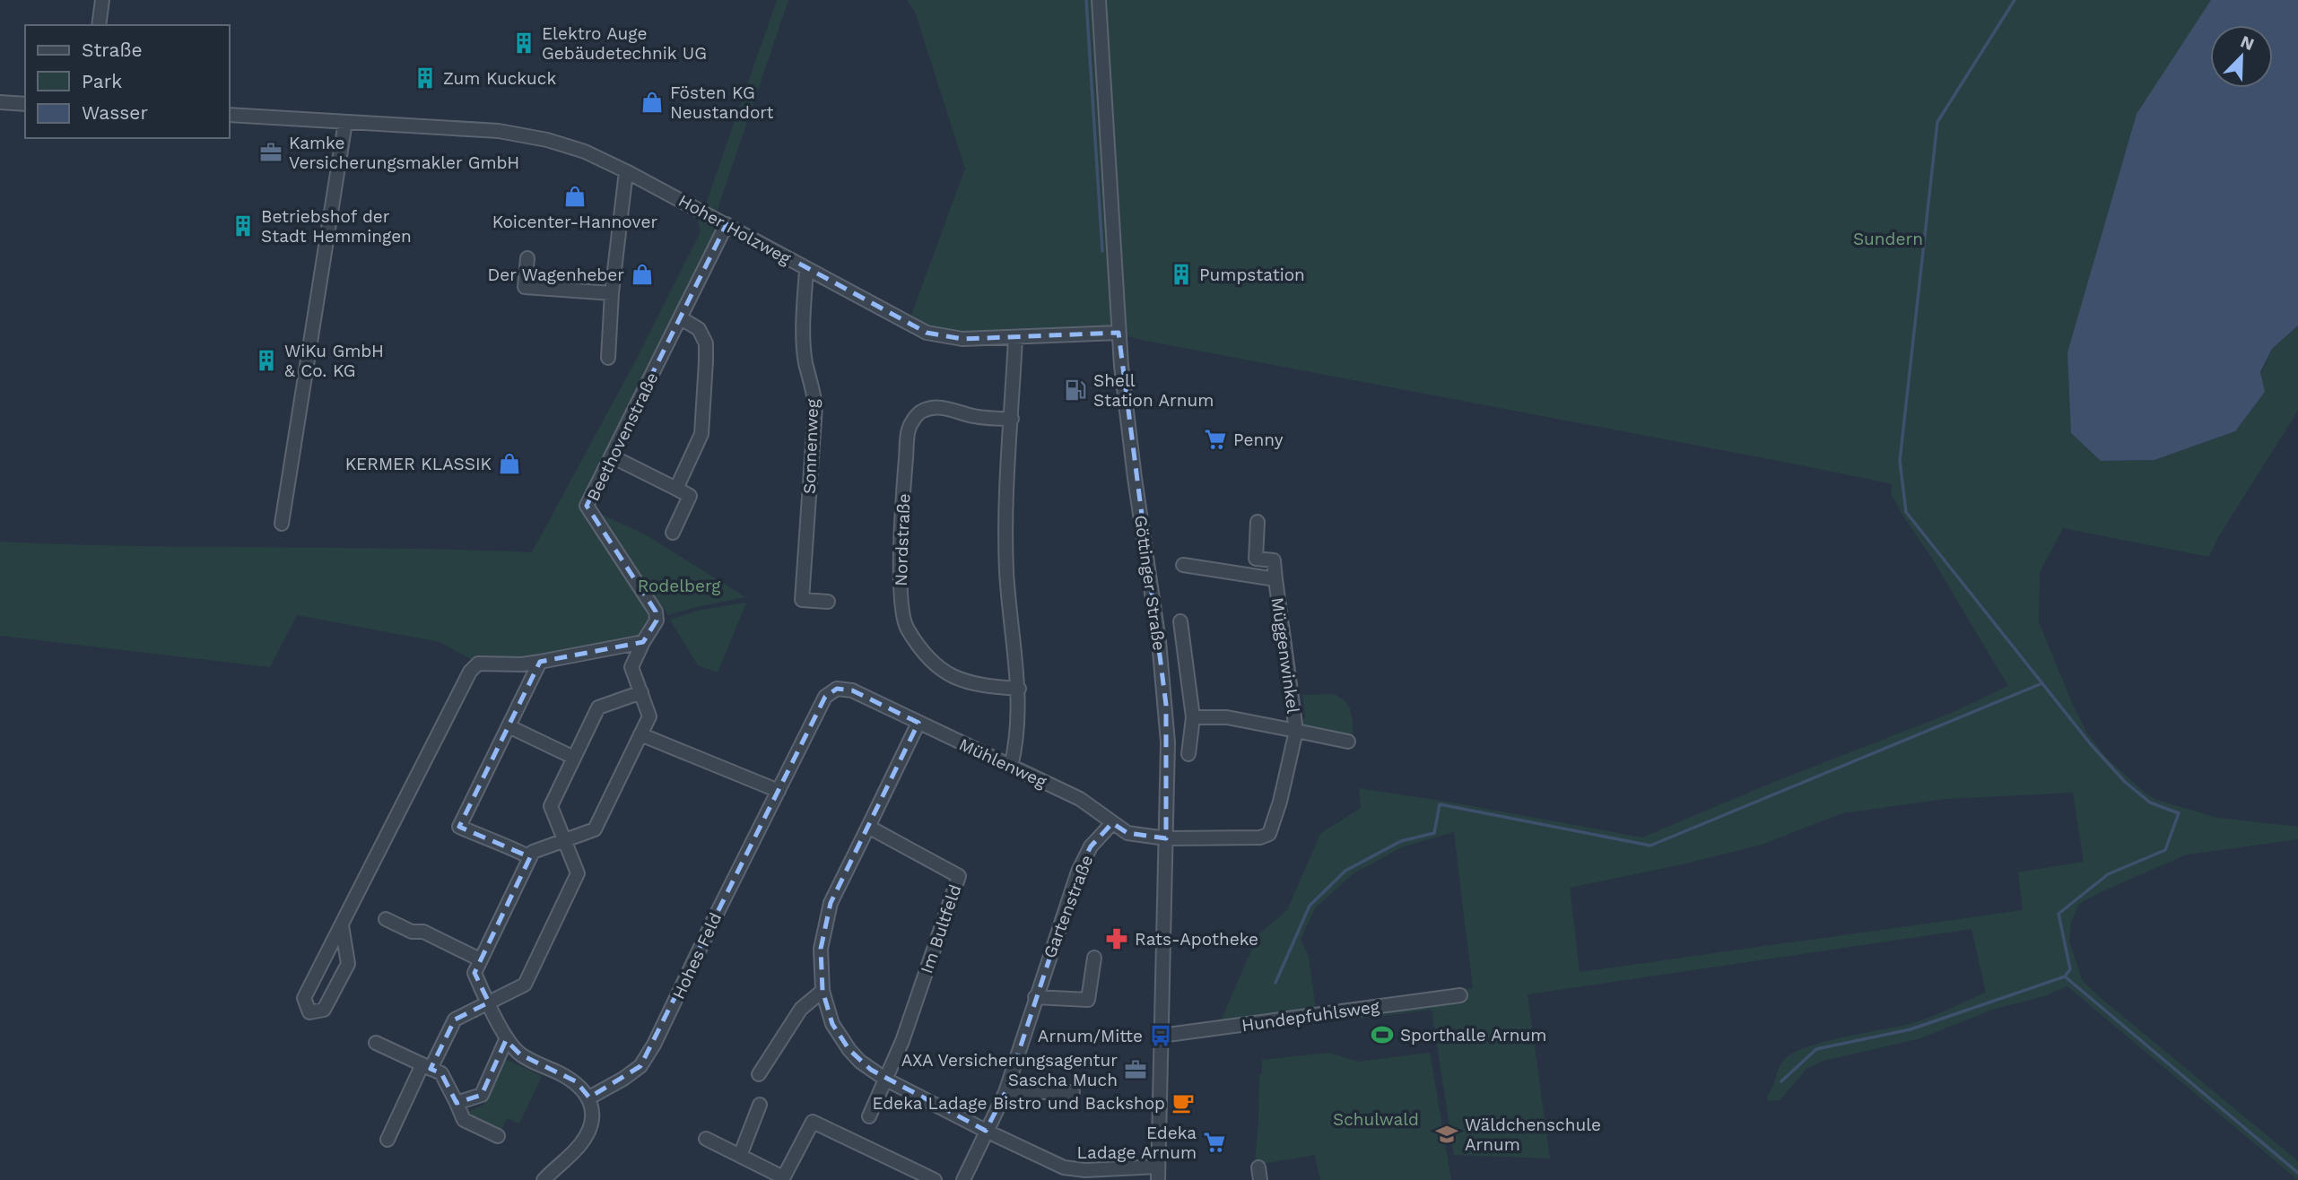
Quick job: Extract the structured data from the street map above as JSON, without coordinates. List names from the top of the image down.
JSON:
{
  "streets": {
    "street": [
      "Hoher Holzweg",
      "Beethovenstraße",
      "Sonnenweg",
      "Nordstraße",
      "Göttinger Straße",
      "Müggenwinkel",
      "Mühlenweg",
      "Gartenstraße",
      "Im Bultfeld",
      "Hohes Feld",
      "Hundepfuhlsweg"
    ]
  },
  "crossings": [
    ["Hoher Holzweg", "Beethovenstraße"],
    ["Hoher Holzweg", "Sonnenweg"],
    ["Hoher Holzweg", "Göttinger Straße"],
    ["Göttinger Straße", "Müggenwinkel"],
    ["Göttinger Straße", "Mühlenweg"],
    ["Göttinger Straße", "Gartenstraße"],
    ["Göttinger Straße", "Hundepfuhlsweg"],
    ["Müggenwinkel", "Mühlenweg"],
    ["Mühlenweg", "Gartenstraße"],
    ["Mühlenweg", "Hohes Feld"]
  ],
  "parks": ["Sundern", "Rodelberg", "Schulwald"],
  "places": {
    "building": [
      "Elektro Auge Gebäudetechnik UG",
      "Zum Kuckuck",
      "Betriebshof der Stadt Hemmingen",
      "Pumpstation",
      "WiKu GmbH & Co. KG"
    ],
    "shop": [
      "Fösten KG Neustandort",
      "Koicenter-Hannover",
      "Der Wagenheber",
      "KERMER KLASSIK"
    ],
    "office": ["Kamke Versicherungsmakler GmbH", "AXA Versicherungsagentur Sascha Much"],
    "fuel station": ["Shell Station Arnum"],
    "supermarket": ["Penny", "Edeka Ladage Arnum"],
    "pharmacy": ["Rats-Apotheke"],
    "sports": ["Sporthalle Arnum"],
    "bus stop": ["Arnum/Mitte"],
    "cafe": ["Edeka Ladage Bistro und Backshop"],
    "school or university": ["Wäldchenschule Arnum"]
  },
  "legend": ["Straße", "Park", "Wasser"],
  "north": "top right"
}
